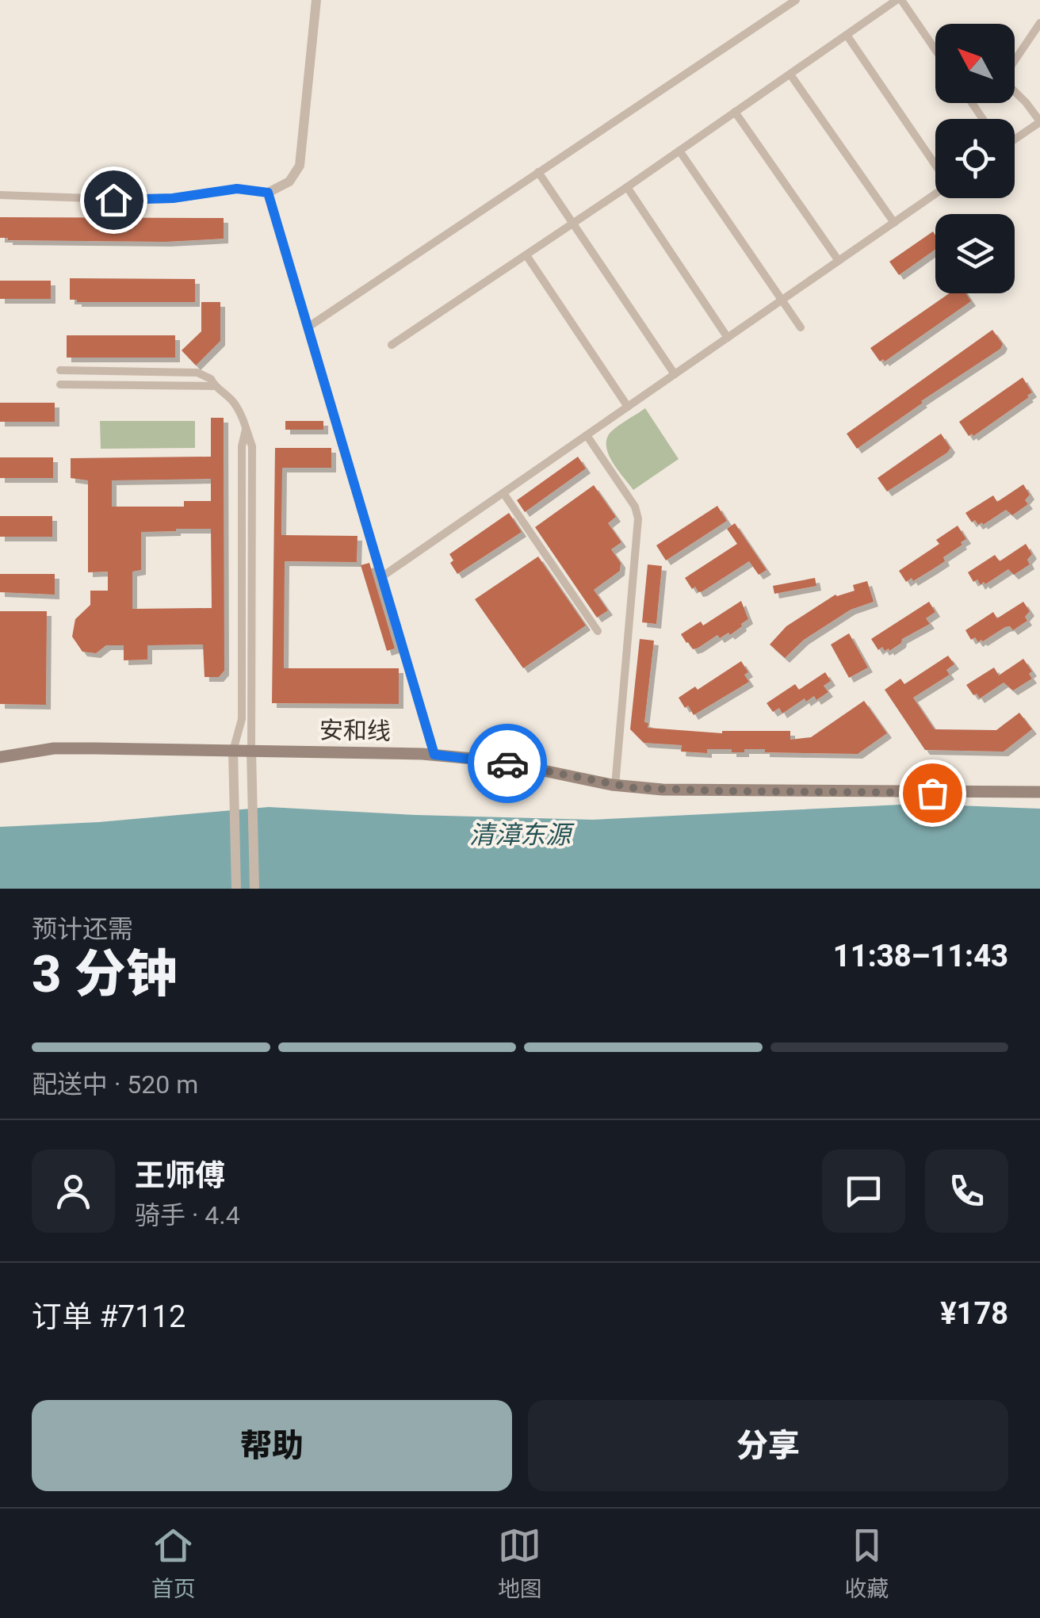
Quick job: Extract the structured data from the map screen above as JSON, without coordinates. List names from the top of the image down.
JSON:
{
  "streets": {
    "main road": ["安和线"]
  },
  "water": ["清漳东源"],
  "north": "top left",
  "page": {
    "heading": ["3 分钟", "预计还需", "11:38–11:43"],
    "panel": [
      "王师傅",
      "骑手 · 4.4",
      "订单 #7112",
      "¥178"
    ],
    "bar": "配送中 · 520 m",
    "buttons": ["帮助", "分享"],
    "tabs": ["首页", "地图", "收藏"]
  }
}
